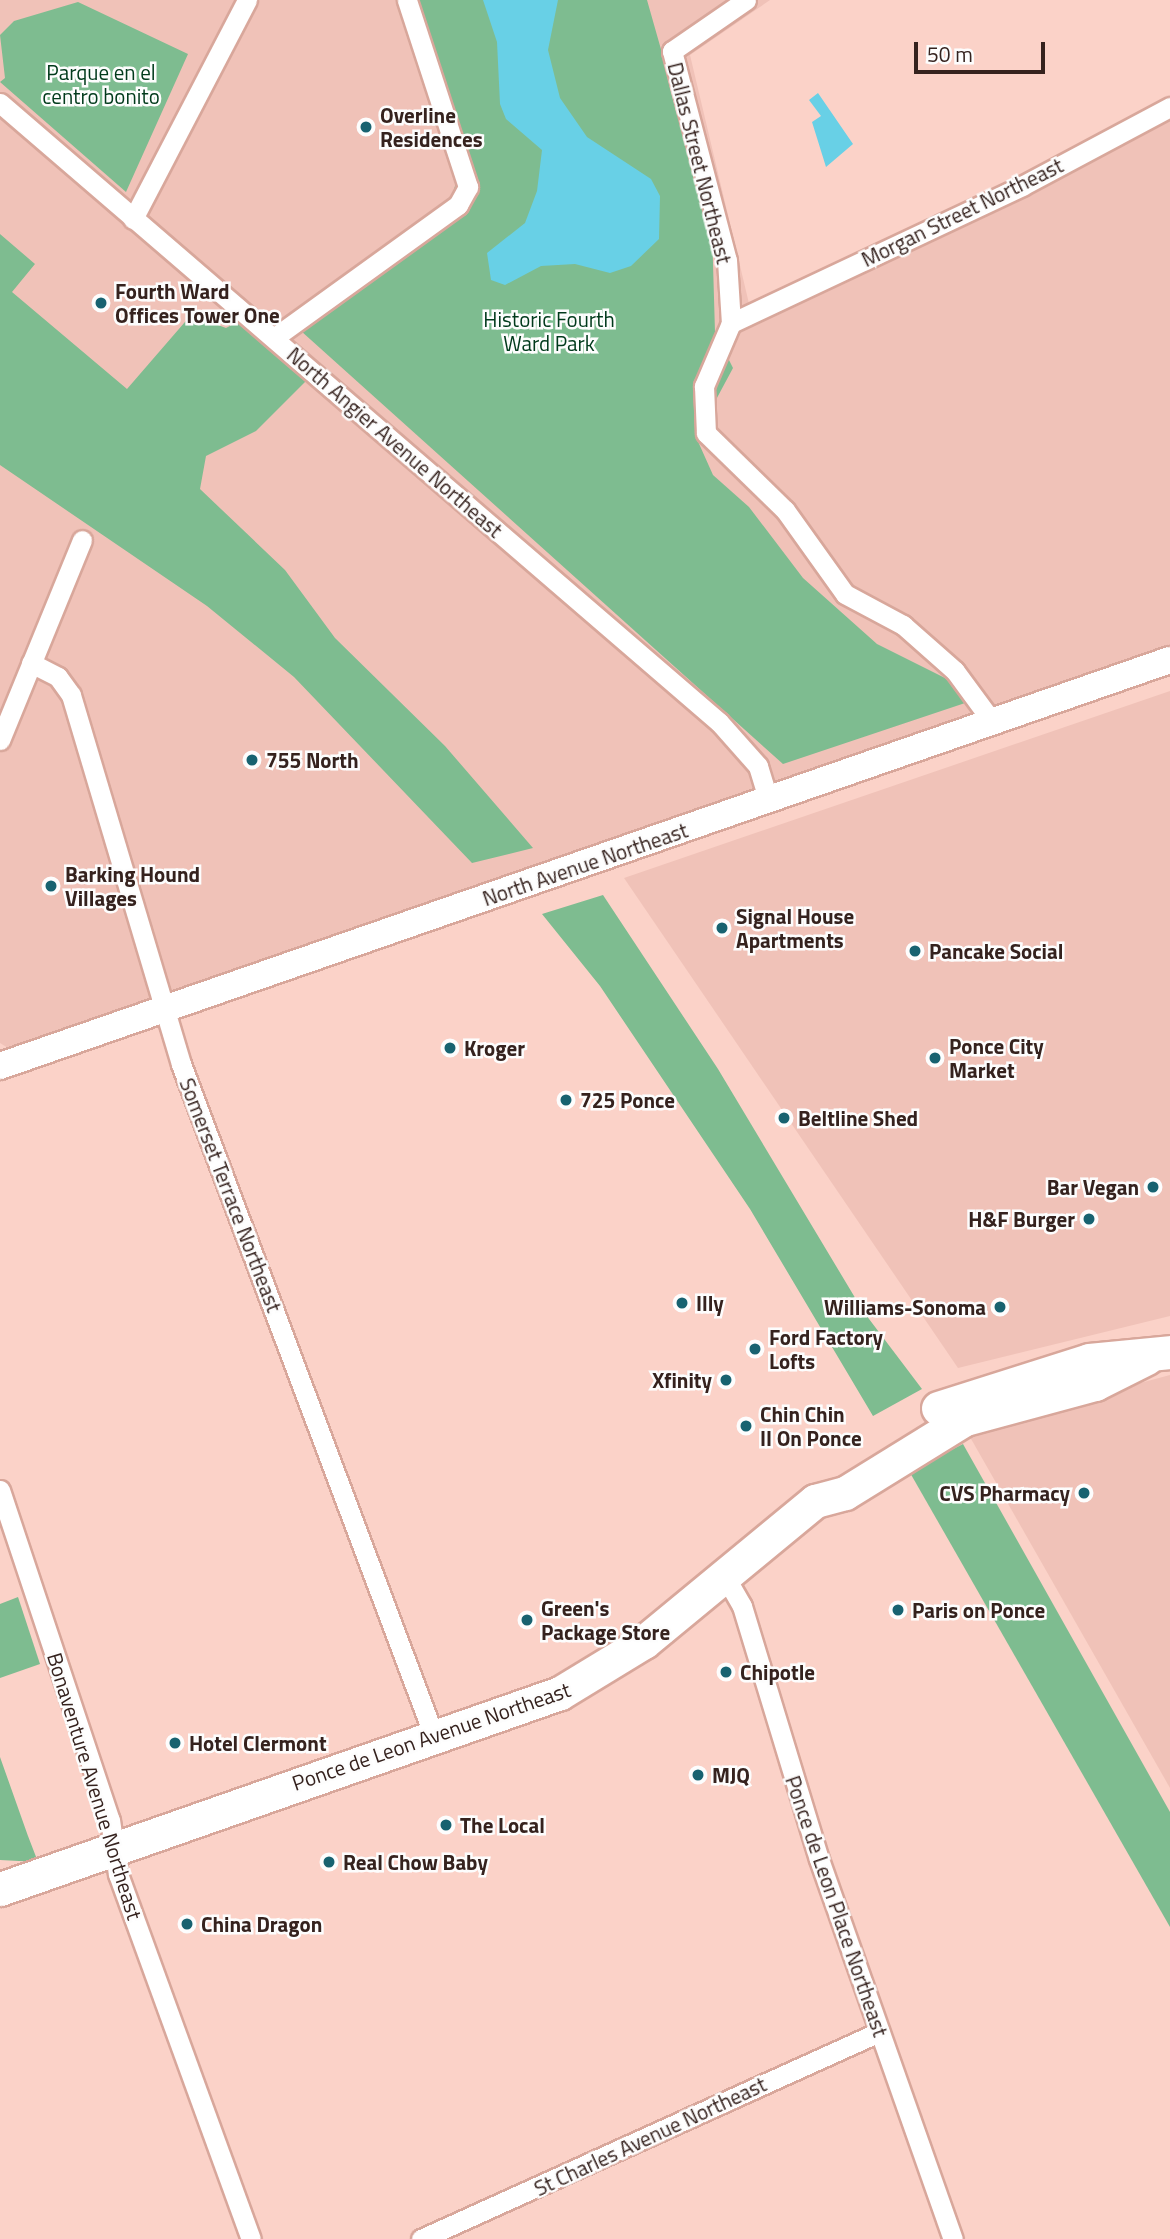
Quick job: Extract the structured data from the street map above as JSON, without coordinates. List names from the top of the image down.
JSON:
{
  "streets": {
    "highway": ["Ponce de Leon Avenue Northeast"],
    "main road": ["North Avenue Northeast"],
    "street": [
      "Dallas Street Northeast",
      "Morgan Street Northeast",
      "North Angier Avenue Northeast",
      "Somerset Terrace Northeast",
      "Bonaventure Avenue Northeast",
      "Ponce de Leon Place Northeast",
      "St Charles Avenue Northeast"
    ]
  },
  "crossings": [
    ["Dallas Street Northeast", "Morgan Street Northeast"],
    ["Dallas Street Northeast", "North Avenue Northeast"],
    ["North Angier Avenue Northeast", "North Avenue Northeast"],
    ["North Avenue Northeast", "Somerset Terrace Northeast"],
    ["Somerset Terrace Northeast", "Ponce de Leon Avenue Northeast"],
    ["Ponce de Leon Avenue Northeast", "Bonaventure Avenue Northeast"],
    ["Ponce de Leon Avenue Northeast", "Ponce de Leon Place Northeast"],
    ["Ponce de Leon Place Northeast", "St Charles Avenue Northeast"]
  ],
  "parks": ["Parque en el centro bonito", "Historic Fourth Ward Park"],
  "places": [
    "Overline Residences",
    "Fourth Ward Offices Tower One",
    "755 North",
    "Barking Hound Villages",
    "Signal House Apartments",
    "Pancake Social",
    "Kroger",
    "Ponce City Market",
    "725 Ponce",
    "Beltline Shed",
    "Bar Vegan",
    "H&F Burger",
    "Illy",
    "Williams-Sonoma",
    "Ford Factory Lofts",
    "Xfinity",
    "Chin Chin II On Ponce",
    "CVS Pharmacy",
    "Paris on Ponce",
    "Green's Package Store",
    "Chipotle",
    "Hotel Clermont",
    "MJQ",
    "The Local",
    "Real Chow Baby",
    "China Dragon"
  ],
  "scale_bar": "50 m"
}
